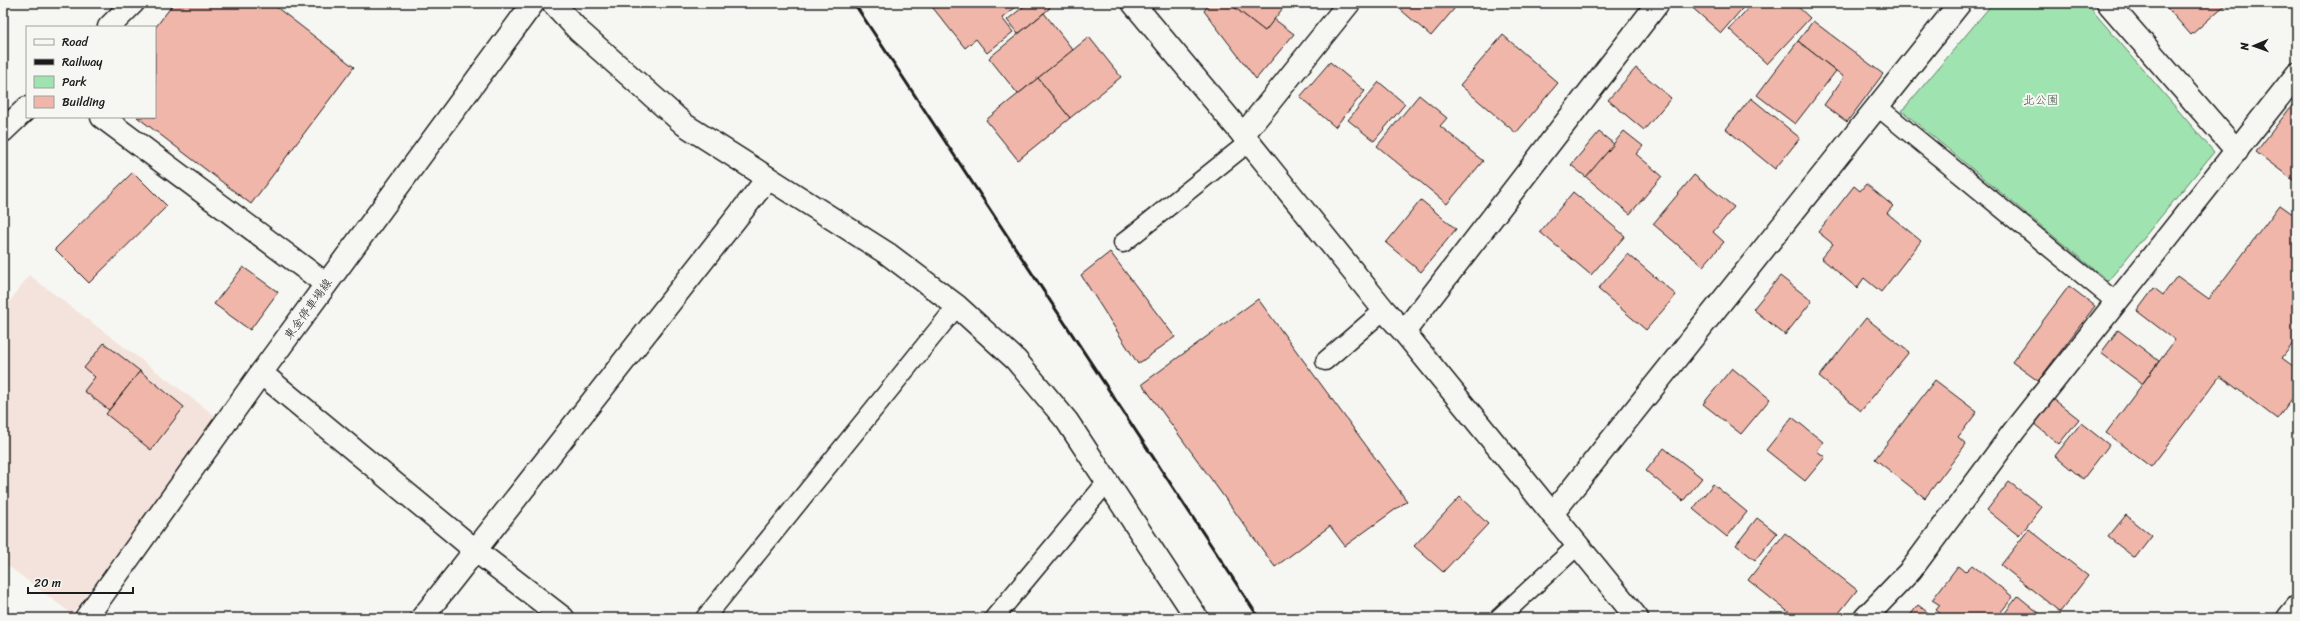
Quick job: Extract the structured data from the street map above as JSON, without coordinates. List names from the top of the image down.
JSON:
{
  "streets": {
    "street": ["東金停車場線"]
  },
  "parks": ["北公園"],
  "legend": [
    "Road",
    "Railway",
    "Park",
    "Building"
  ],
  "scale_bar": "20 m",
  "north": "left"
}
